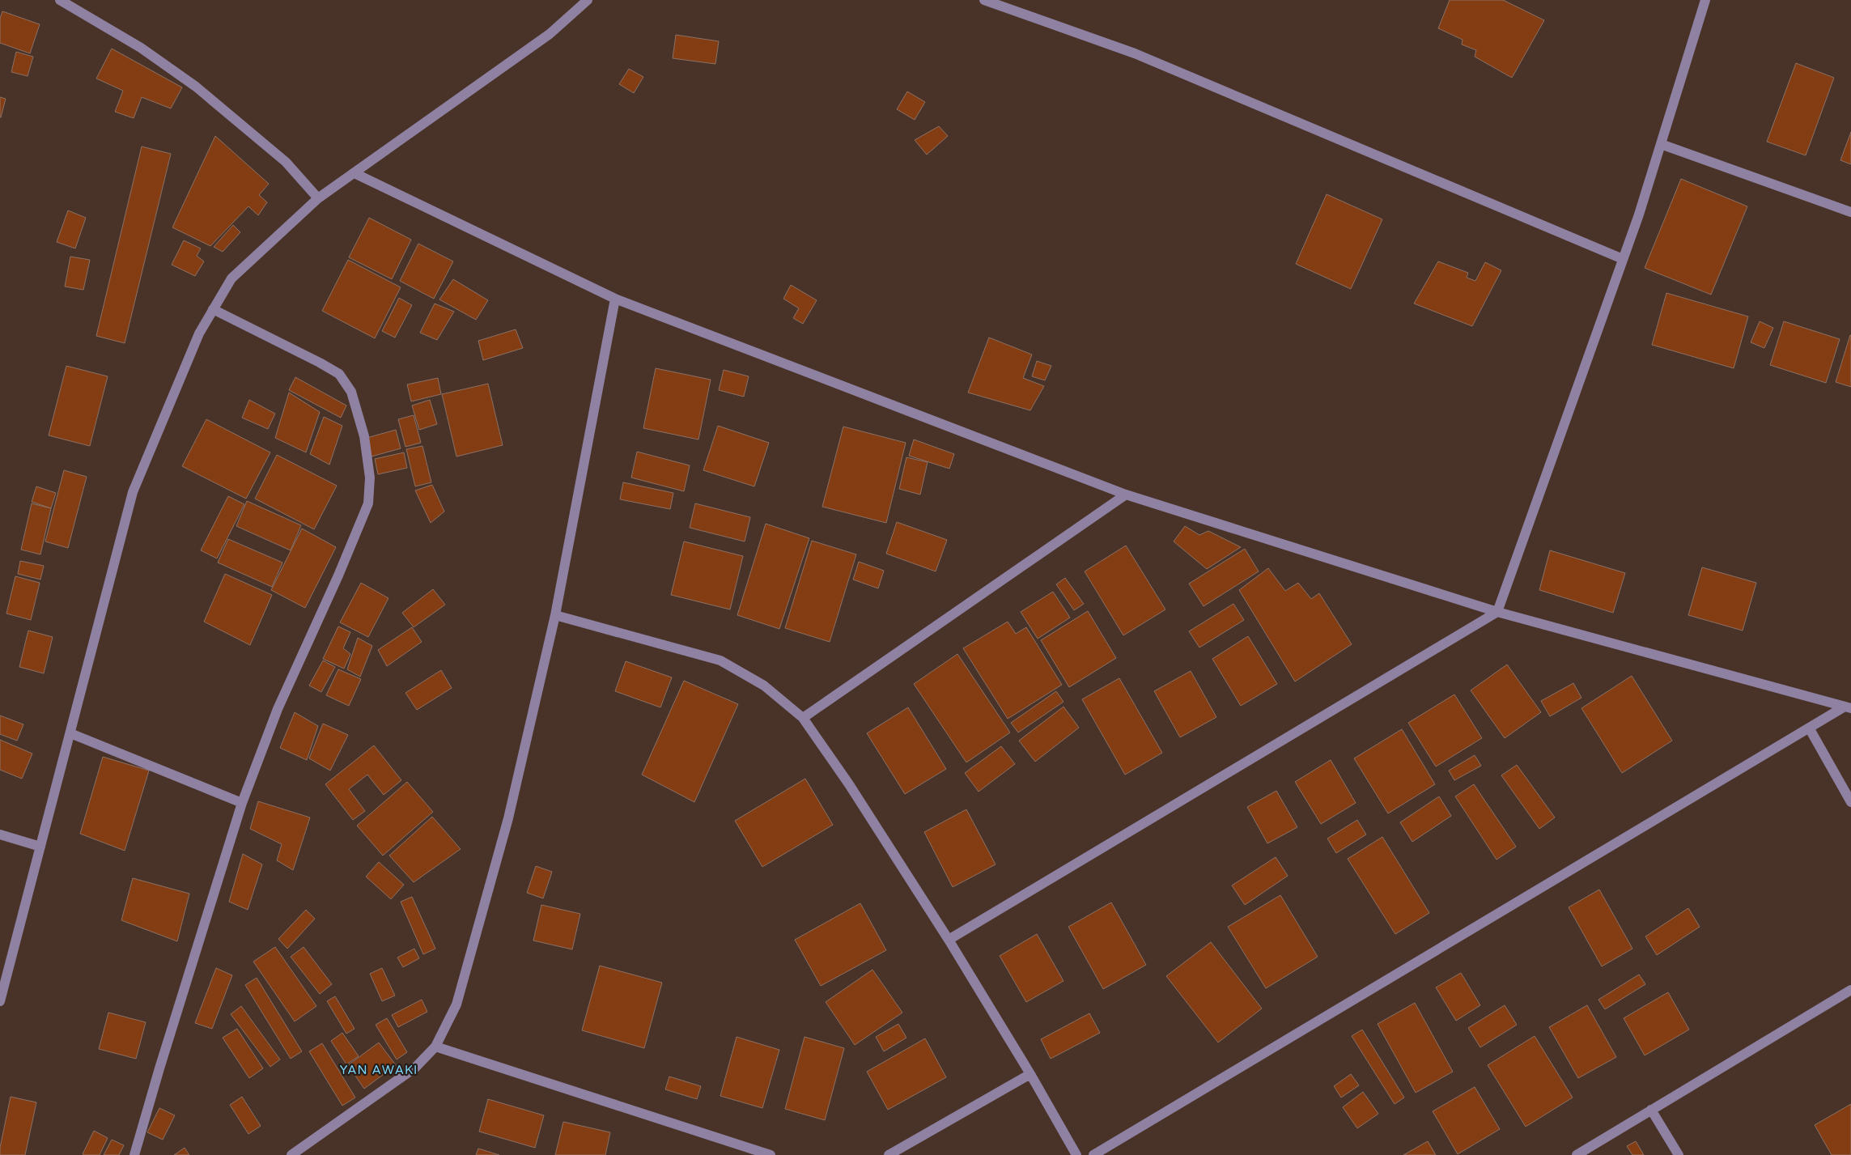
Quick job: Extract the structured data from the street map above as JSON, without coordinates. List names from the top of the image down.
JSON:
{
  "districts": ["YAN AWAKI"]
}
